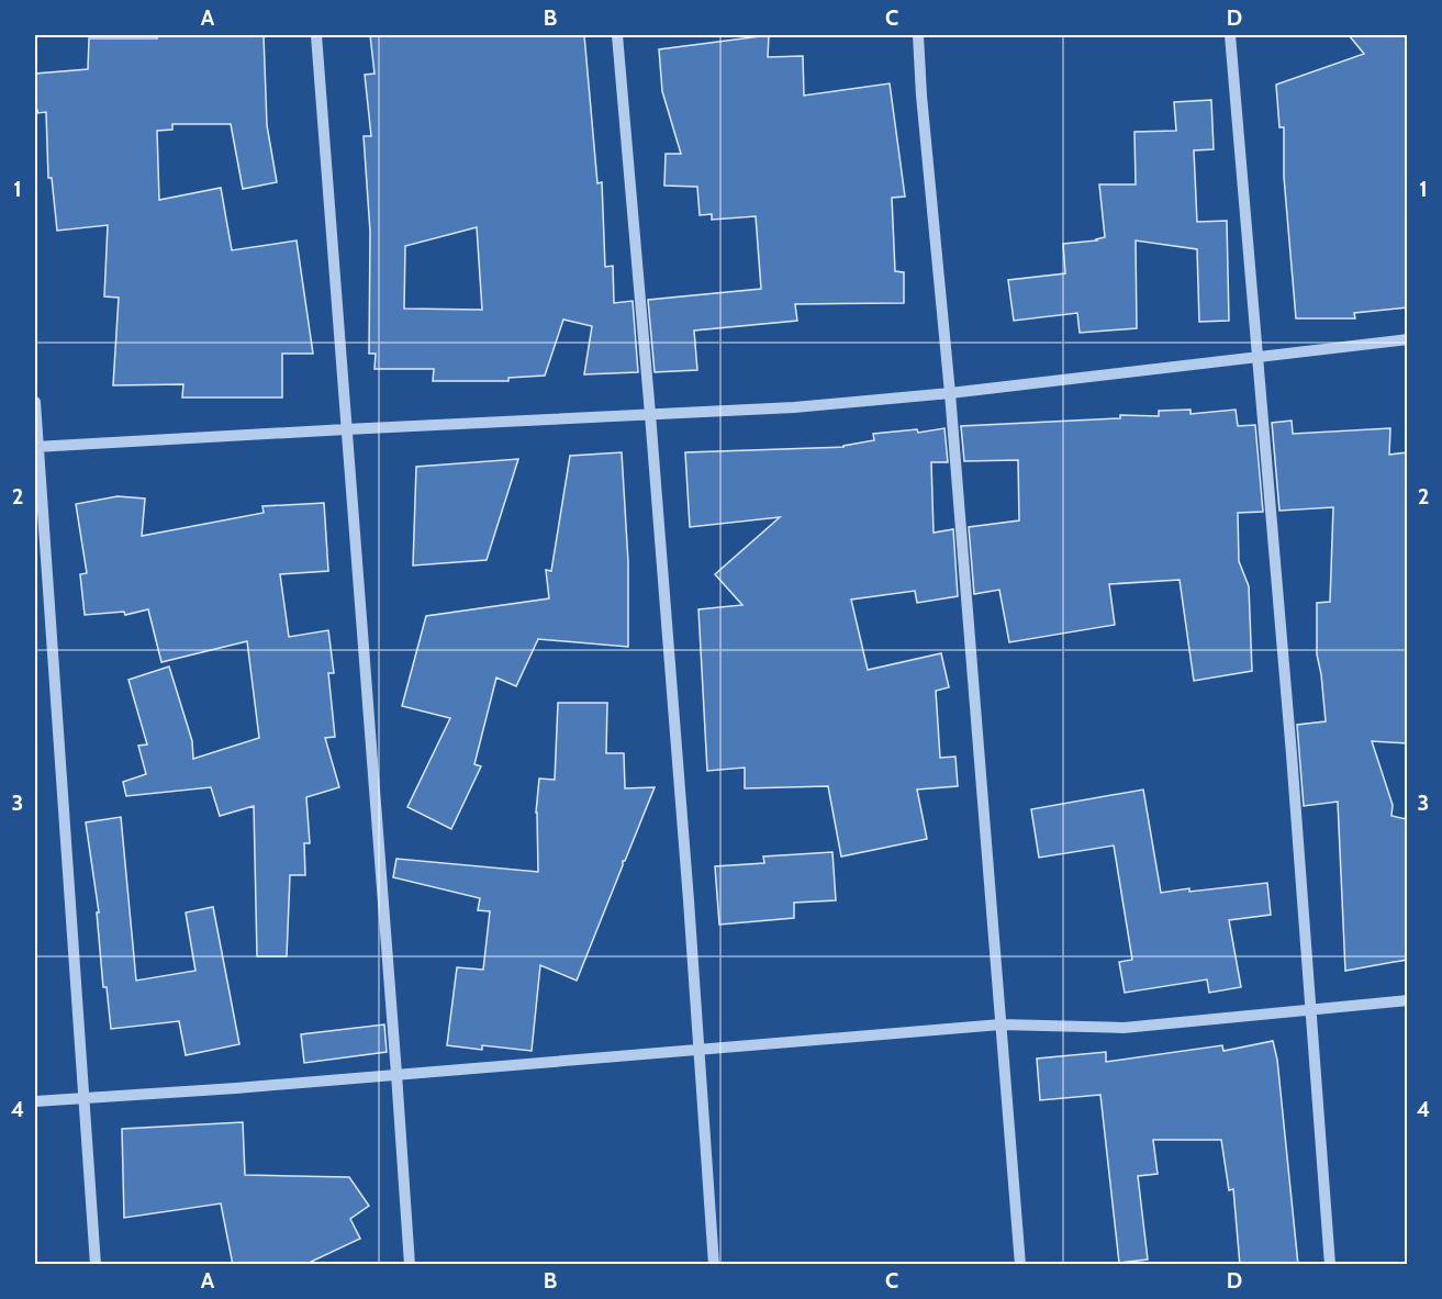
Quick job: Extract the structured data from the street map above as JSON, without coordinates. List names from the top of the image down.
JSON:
{
  "grid": {
    "columns": [
      "A",
      "B",
      "C",
      "D"
    ],
    "rows": [
      "1",
      "2",
      "3",
      "4"
    ]
  }
}
